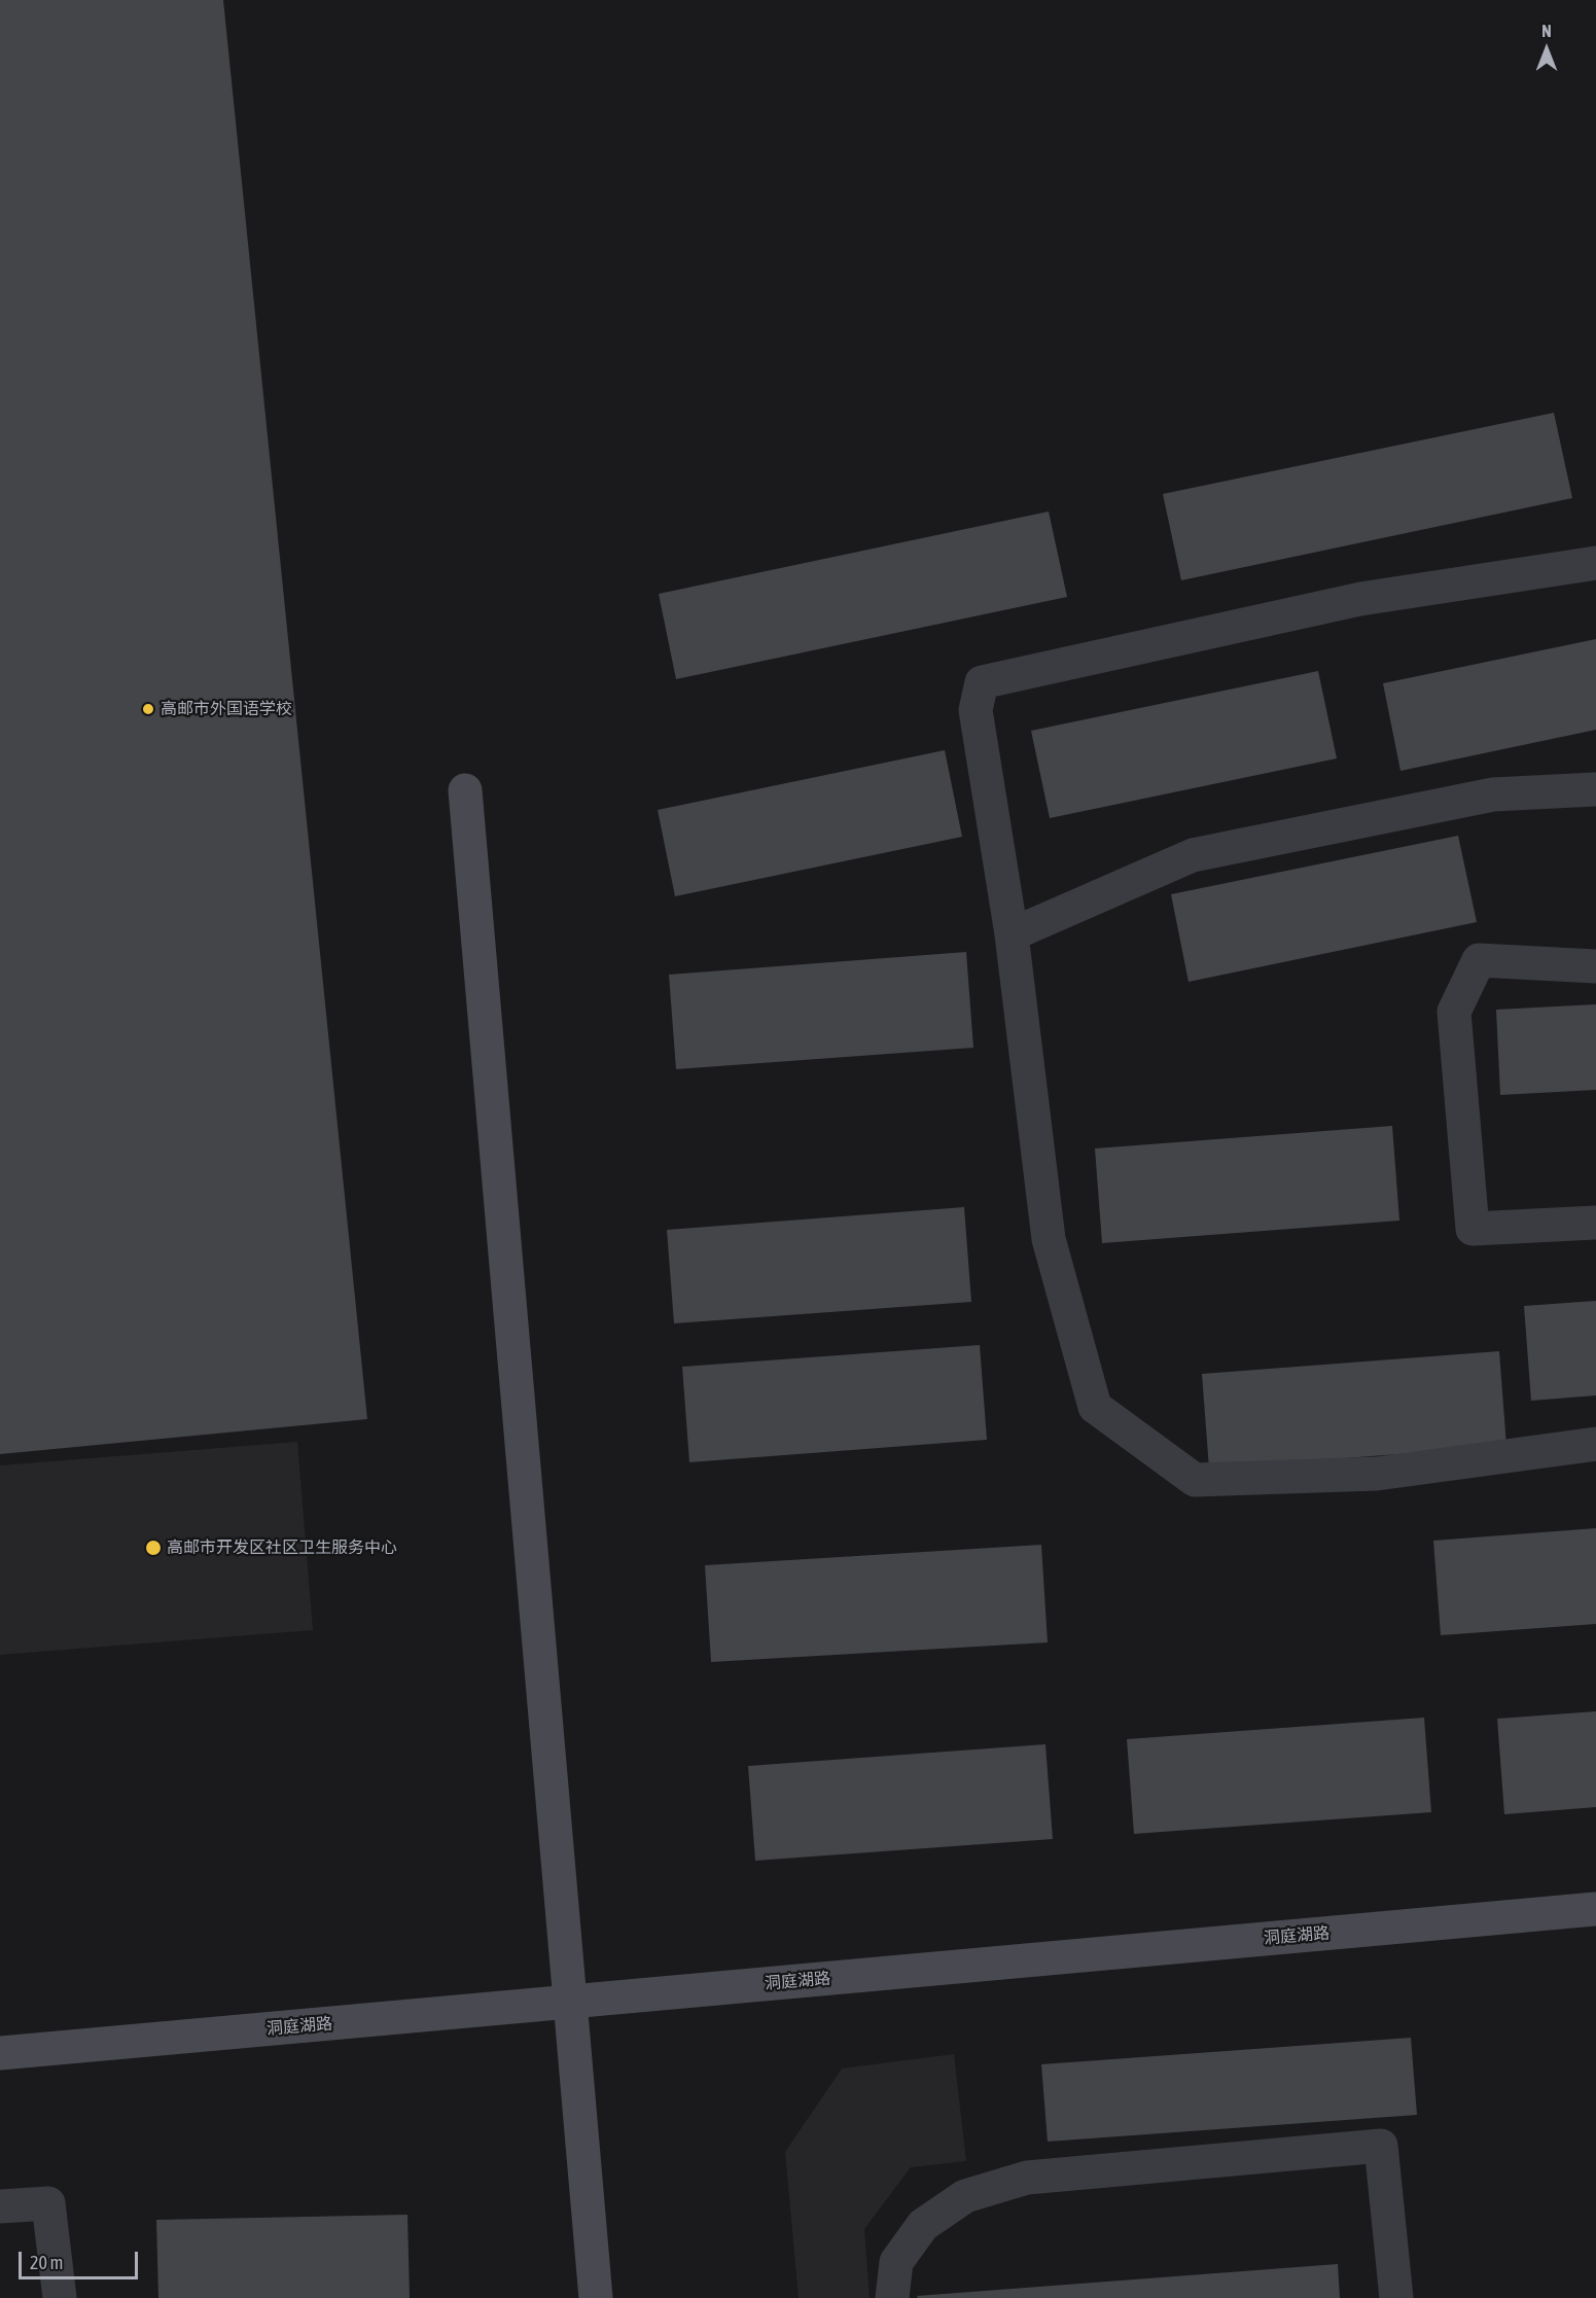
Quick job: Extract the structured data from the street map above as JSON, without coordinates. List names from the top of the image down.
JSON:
{
  "streets": {
    "street": ["洞庭湖路"]
  },
  "places": ["高邮市外国语学校", "高邮市开发区社区卫生服务中心"],
  "scale_bar": "20 m",
  "north": "top"
}
